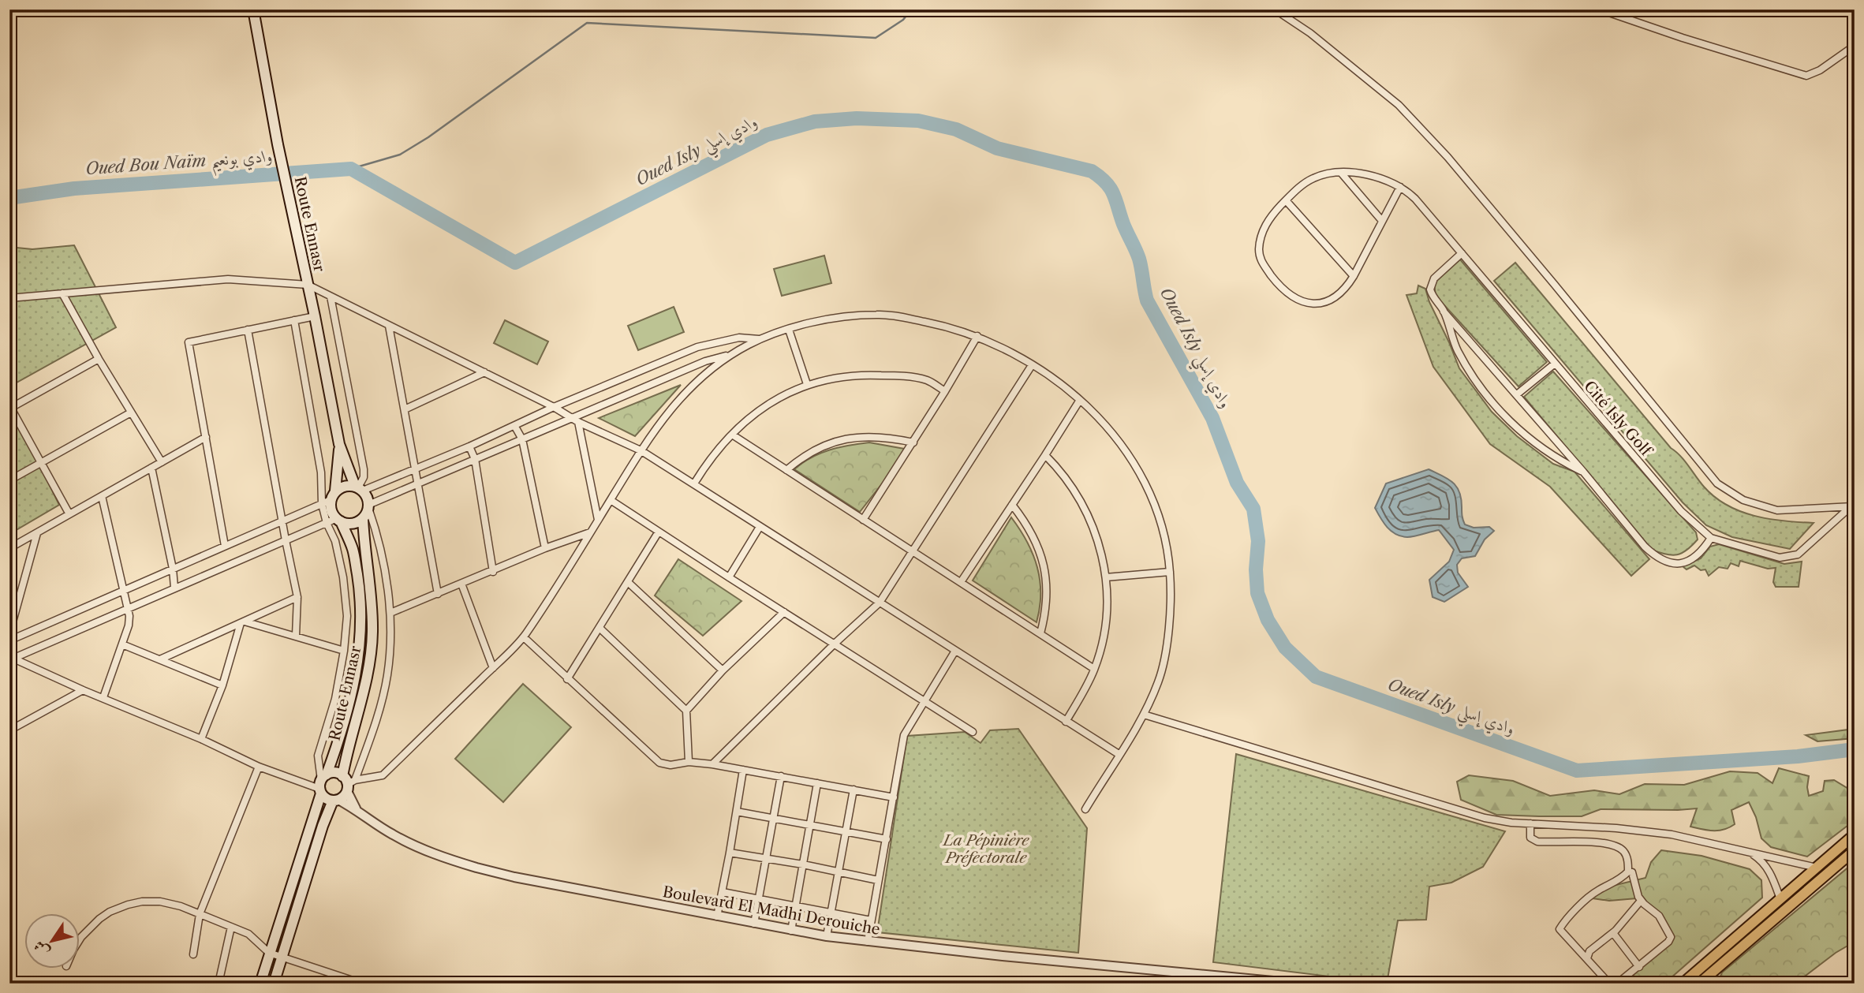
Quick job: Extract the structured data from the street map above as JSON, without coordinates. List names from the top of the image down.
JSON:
{
  "streets": {
    "main road": ["Route Ennasr"],
    "street": ["Cité Isly Golf", "Boulevard El Madhi Derouiche"]
  },
  "water": ["Oued Isly وادي إسلي", "Oued Bou Naïm وادي بونعيم"],
  "parks": ["La Pépinière Préfectorale"],
  "north": "bottom left"
}
